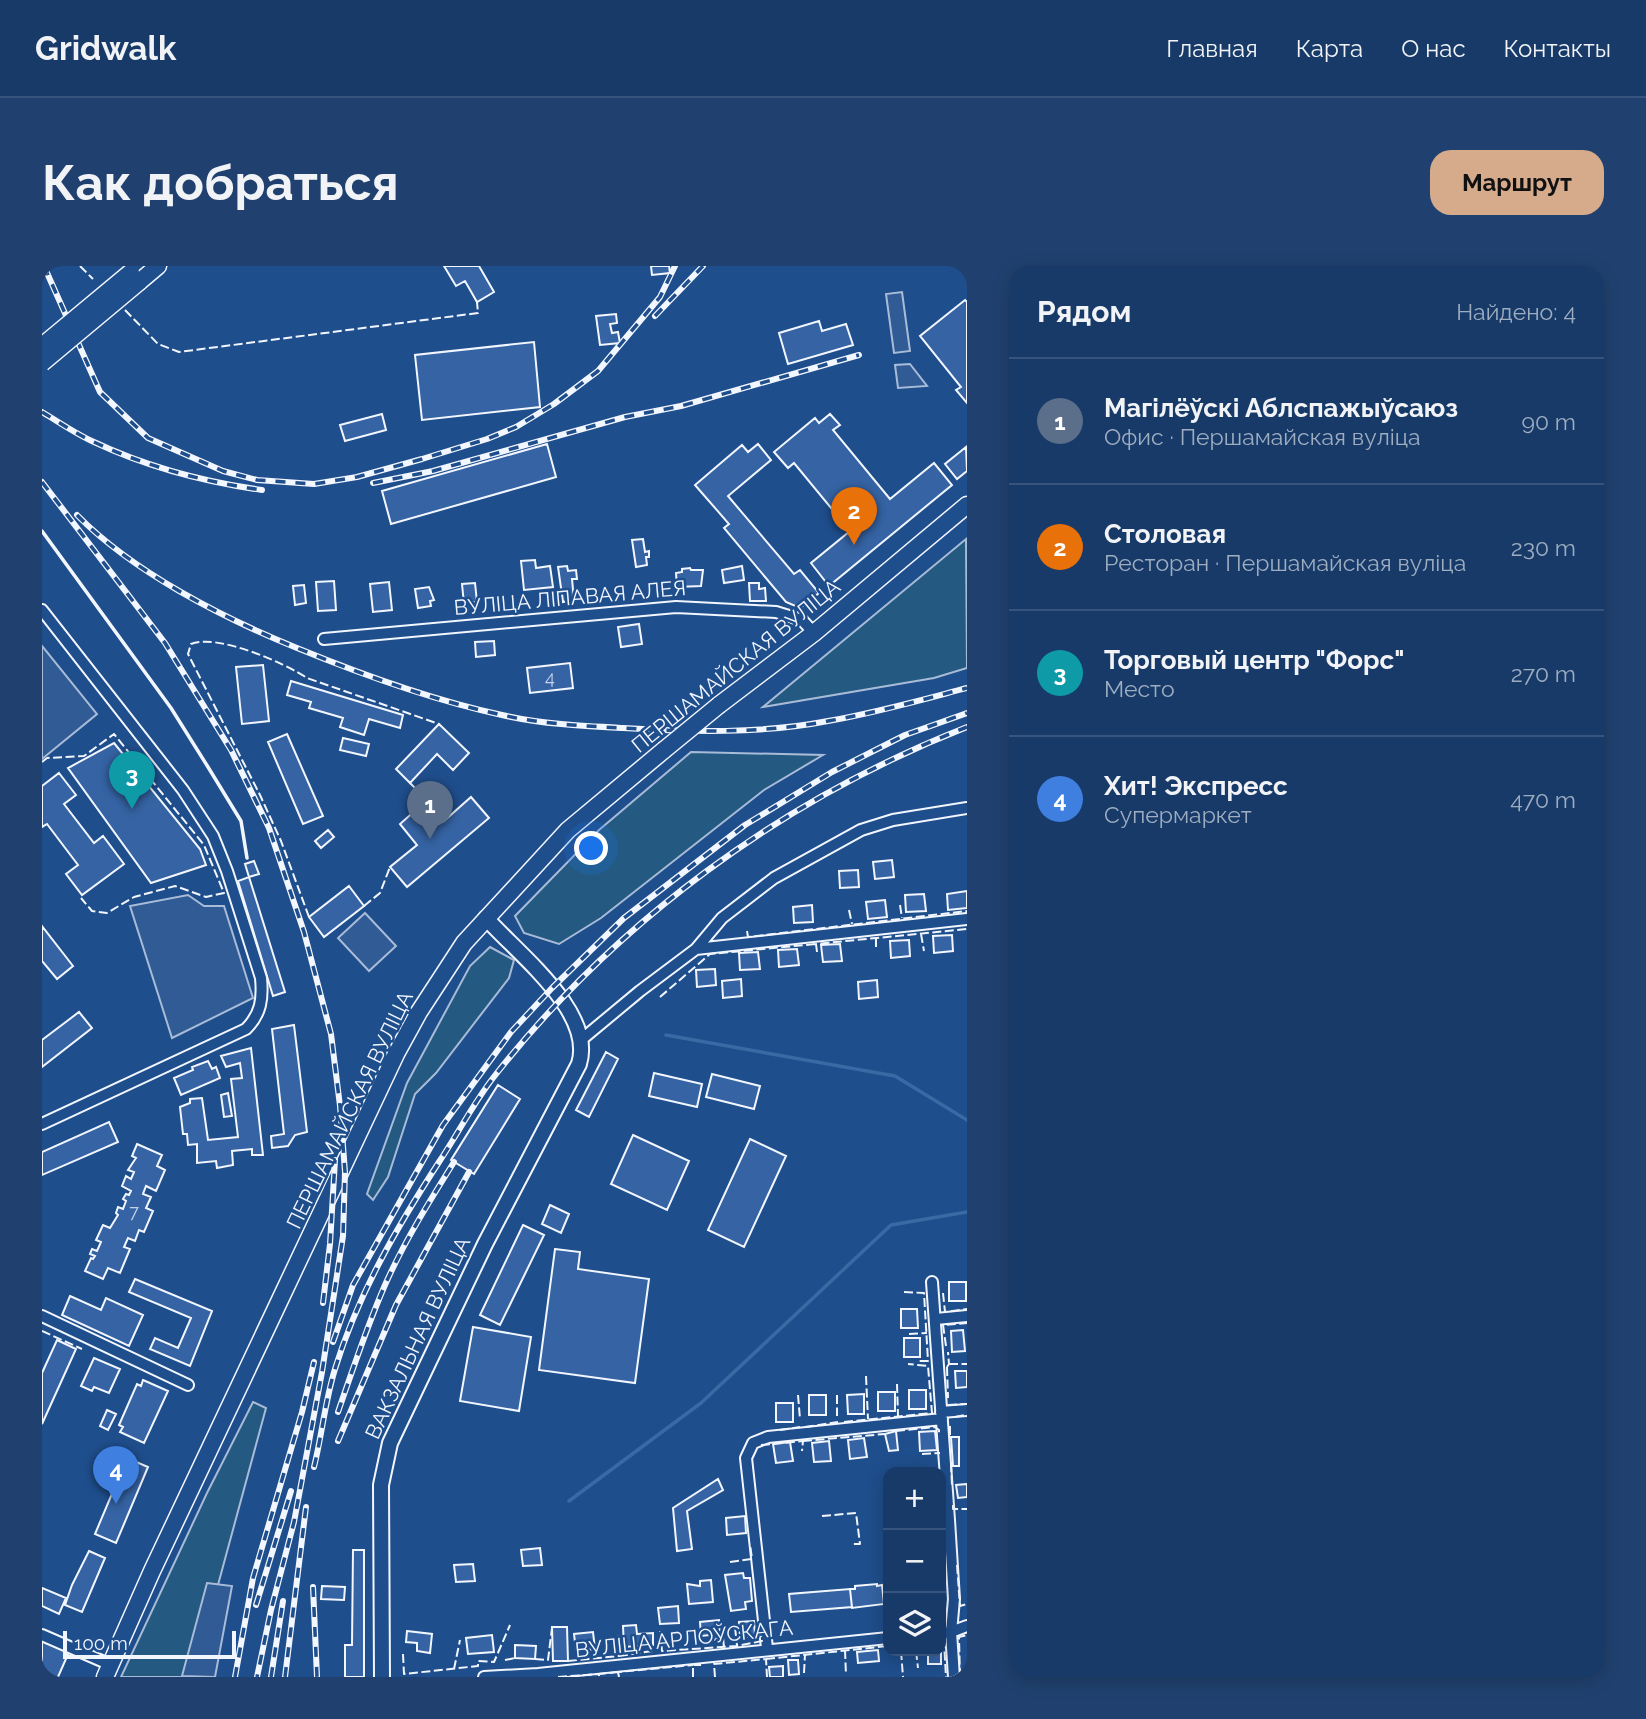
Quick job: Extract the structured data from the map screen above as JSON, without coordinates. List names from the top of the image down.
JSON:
{
  "streets": {
    "main road": ["ПЕРШАМАЙСКАЯ ВУЛІЦА", "ВАКЗАЛЬНАЯ ВУЛІЦА"],
    "street": ["ВУЛІЦА ЛІПАВАЯ АЛЕЯ", "ВУЛІЦА АРЛОЎСКАГА"]
  },
  "crossings": [
    ["ВУЛІЦА ЛІПАВАЯ АЛЕЯ", "ПЕРШАМАЙСКАЯ ВУЛІЦА"]
  ],
  "house_numbers": ["4", "7"],
  "scale_bar": "100 m",
  "page": {
    "header": "Gridwalk",
    "nav": [
      "Главная",
      "Карта",
      "О нас",
      "Контакты"
    ],
    "buttons": "Маршрут",
    "title": "Как добраться",
    "heading": ["Рядом", "Найдено: 4"],
    "list": [
      {
        "mark": "1",
        "name": "Магілёўскі Аблспажыўсаюз",
        "note": "Офис · Першамайская вуліца",
        "value": "90 m"
      },
      {
        "mark": "2",
        "name": "Столовая",
        "note": "Ресторан · Першамайская вуліца",
        "value": "230 m"
      },
      {
        "mark": "3",
        "name": "Торговый центр \"Форс\"",
        "note": "Место",
        "value": "270 m"
      },
      {
        "mark": "4",
        "name": "Хит! Экспресс",
        "note": "Супермаркет",
        "value": "470 m"
      }
    ],
    "pins": [
      "2",
      "3",
      "1",
      "4"
    ],
    "map_buttons": ["+", "−"],
    "scale": "100 m"
  }
}
